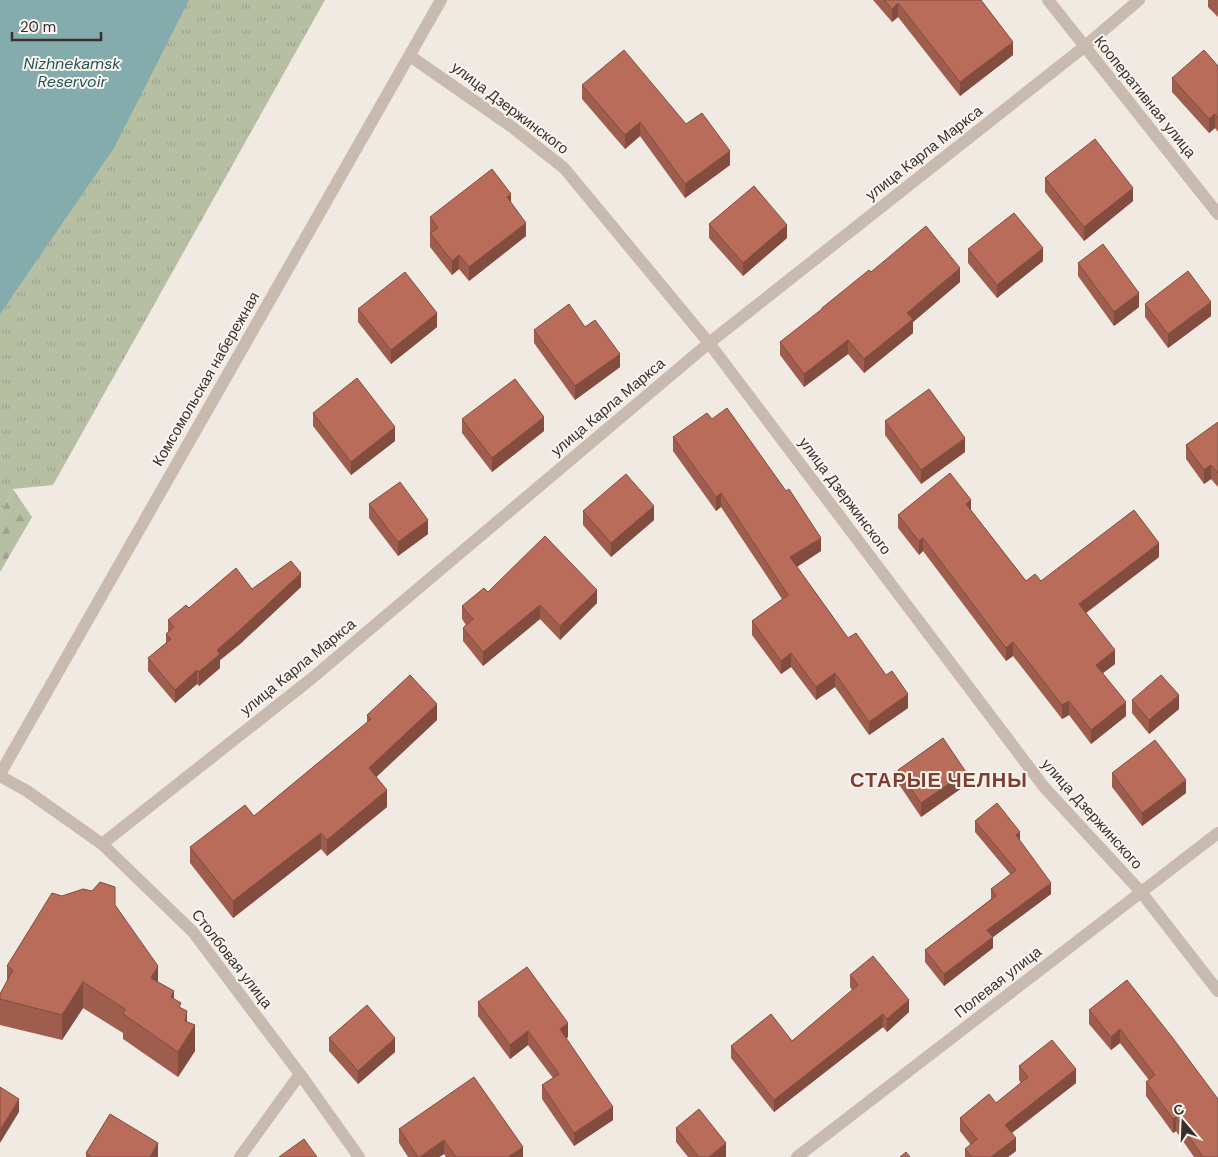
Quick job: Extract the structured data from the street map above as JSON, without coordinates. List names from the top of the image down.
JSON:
{
  "streets": {
    "street": [
      "Кооперативная улица",
      "улица Дзержинского",
      "улица Карла Маркса",
      "Комсомольская набережная",
      "Столбовая улица",
      "Полевая улица"
    ]
  },
  "crossings": [
    ["Кооперативная улица", "улица Карла Маркса"],
    ["улица Дзержинского", "улица Карла Маркса"],
    ["улица Дзержинского", "Комсомольская набережная"],
    ["улица Дзержинского", "Полевая улица"],
    ["улица Карла Маркса", "Столбовая улица"],
    ["Комсомольская набережная", "Столбовая улица"]
  ],
  "districts": ["СТАРЫЕ ЧЕЛНЫ"],
  "water": ["Nizhnekamsk Reservoir"],
  "scale_bar": "20 m",
  "north": "top"
}
